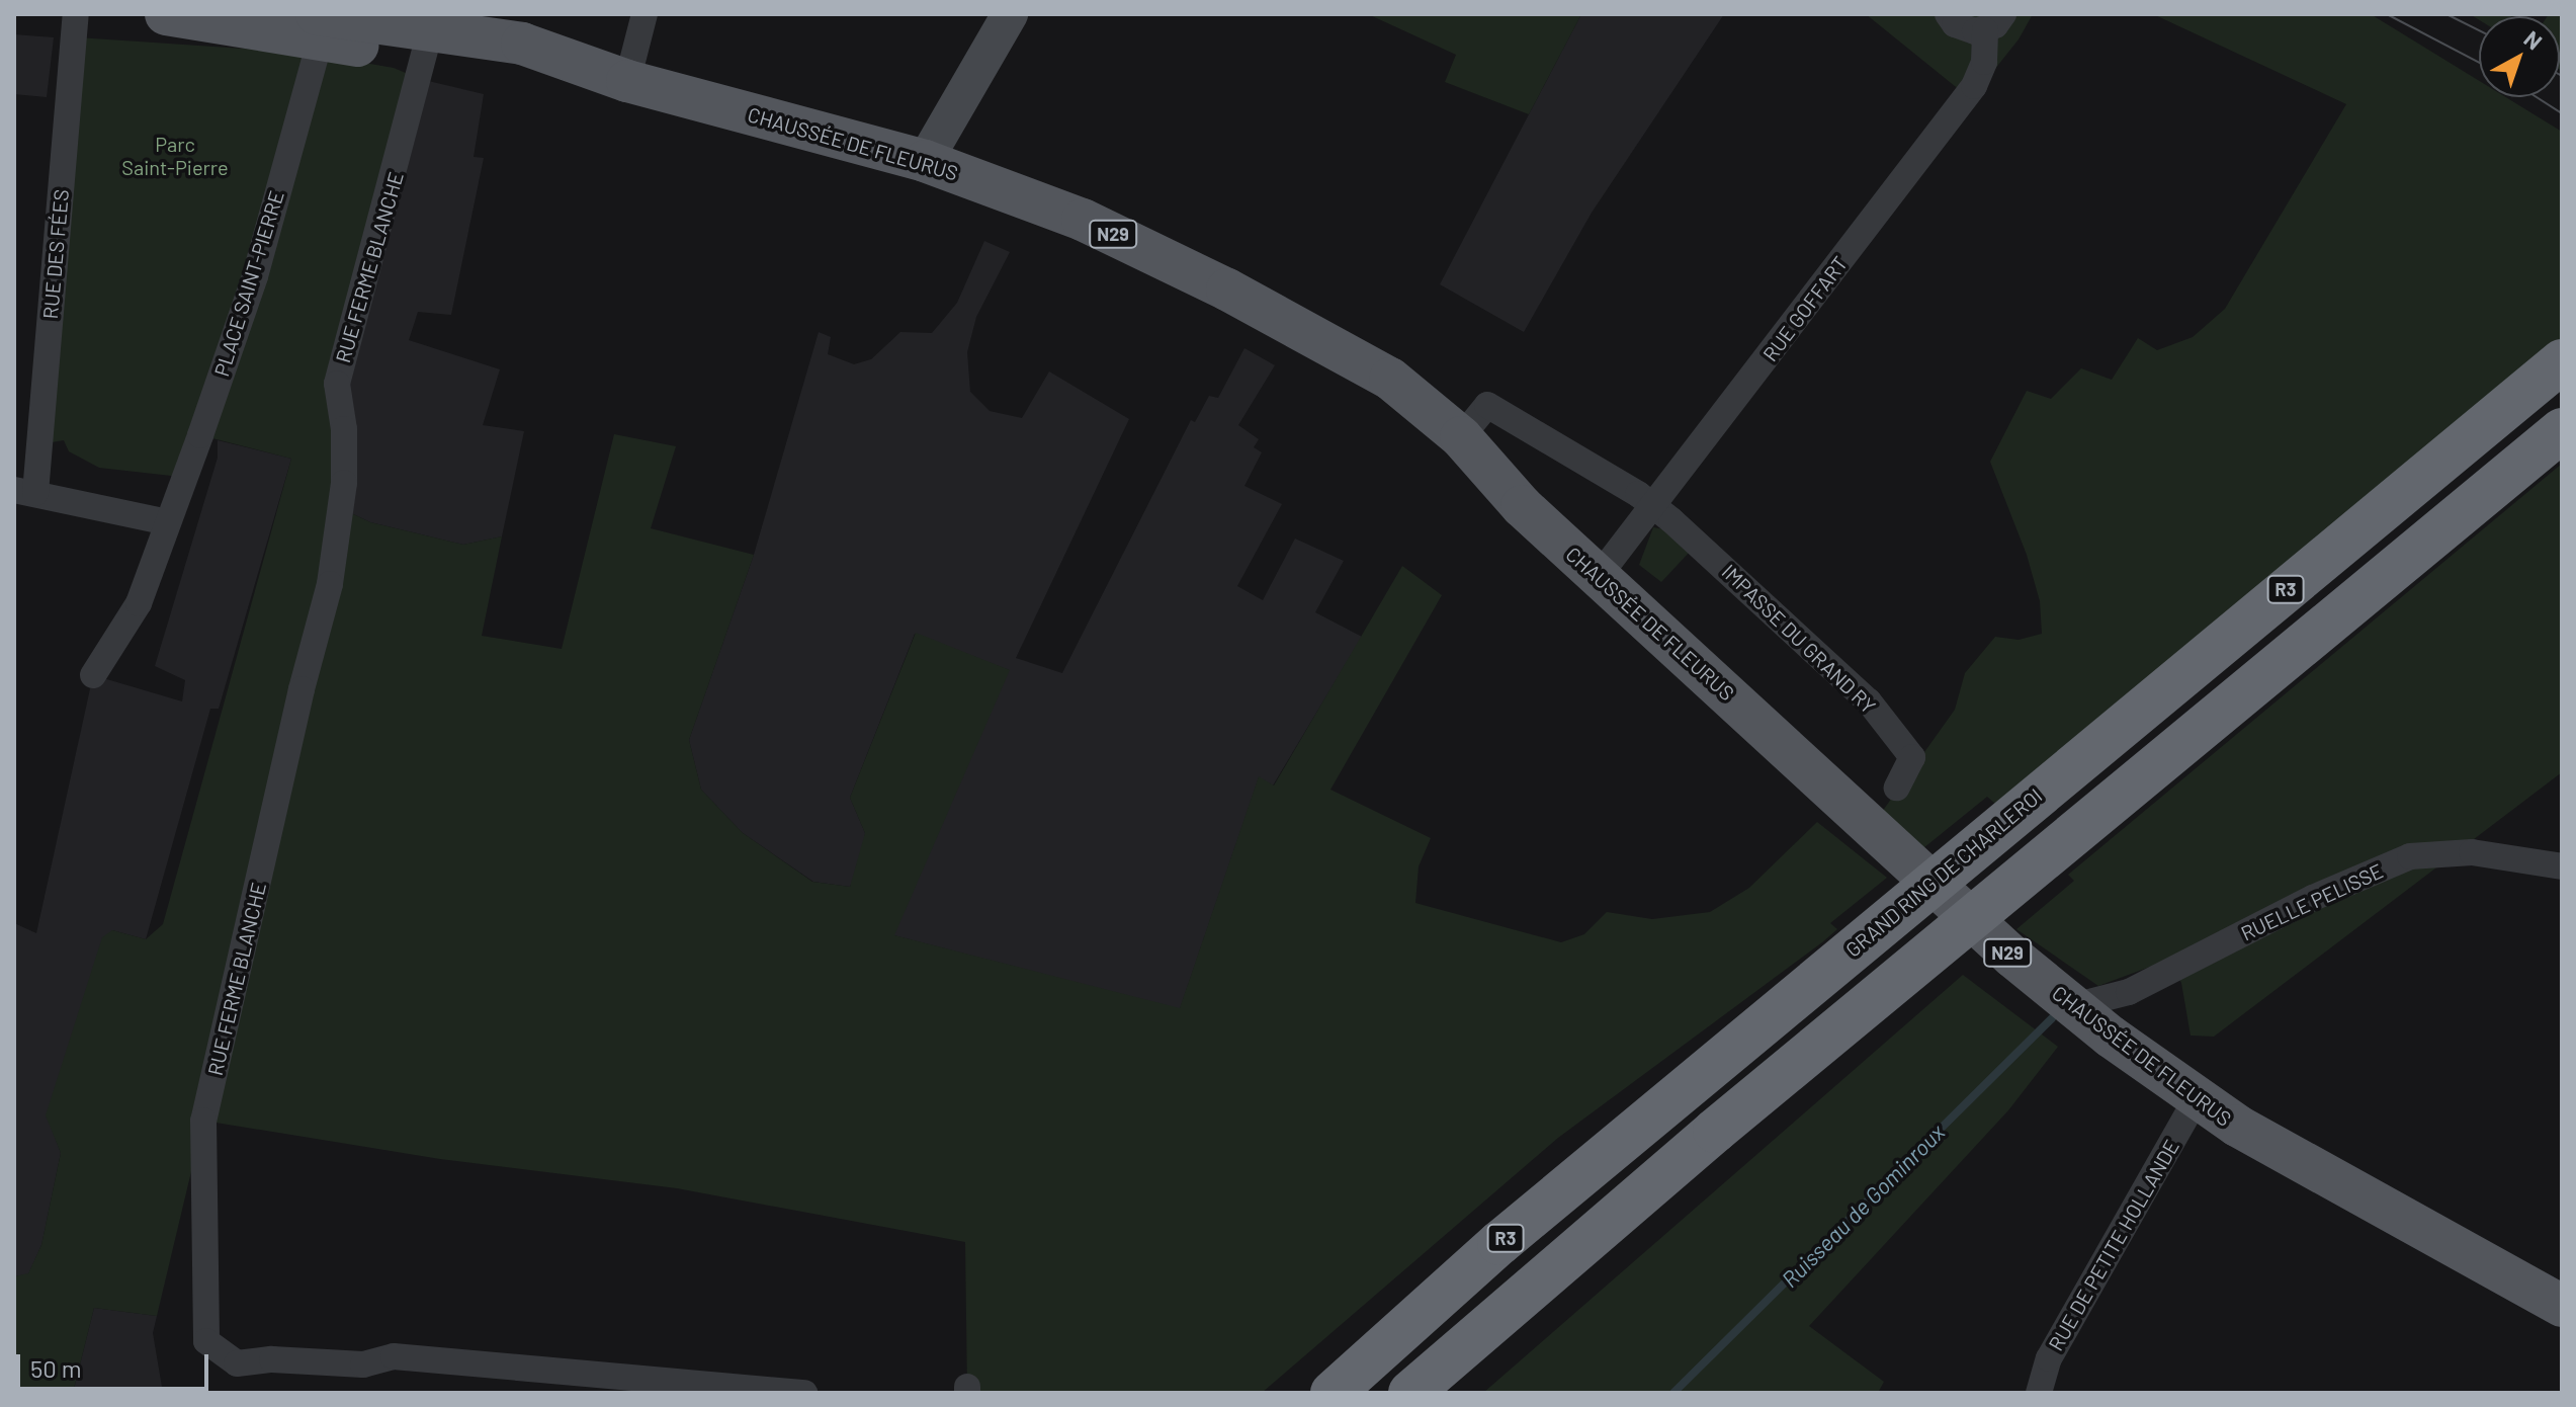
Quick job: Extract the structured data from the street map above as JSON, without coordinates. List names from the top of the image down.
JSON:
{
  "streets": {
    "highway": ["R3", "GRAND RING DE CHARLEROI"],
    "main road": ["CHAUSSÉE DE FLEURUS", "N29"],
    "street": [
      "RUE DES FÉES",
      "RUE FERME BLANCHE",
      "PLACE SAINT-PIERRE",
      "RUE GOFFART",
      "IMPASSE DU GRAND RY",
      "RUELLE PELISSE",
      "RUE DE PETITE HOLLANDE"
    ]
  },
  "crossings": [
    ["CHAUSSÉE DE FLEURUS", "RUE FERME BLANCHE"],
    ["CHAUSSÉE DE FLEURUS", "PLACE SAINT-PIERRE"],
    ["CHAUSSÉE DE FLEURUS", "RUE GOFFART"],
    ["CHAUSSÉE DE FLEURUS", "RUELLE PELISSE"],
    ["CHAUSSÉE DE FLEURUS", "RUE DE PETITE HOLLANDE"],
    ["RUE GOFFART", "IMPASSE DU GRAND RY"]
  ],
  "water": ["Ruisseau de Gominroux"],
  "parks": ["Parc Saint-Pierre"],
  "scale_bar": "50 m",
  "north": "top right"
}
